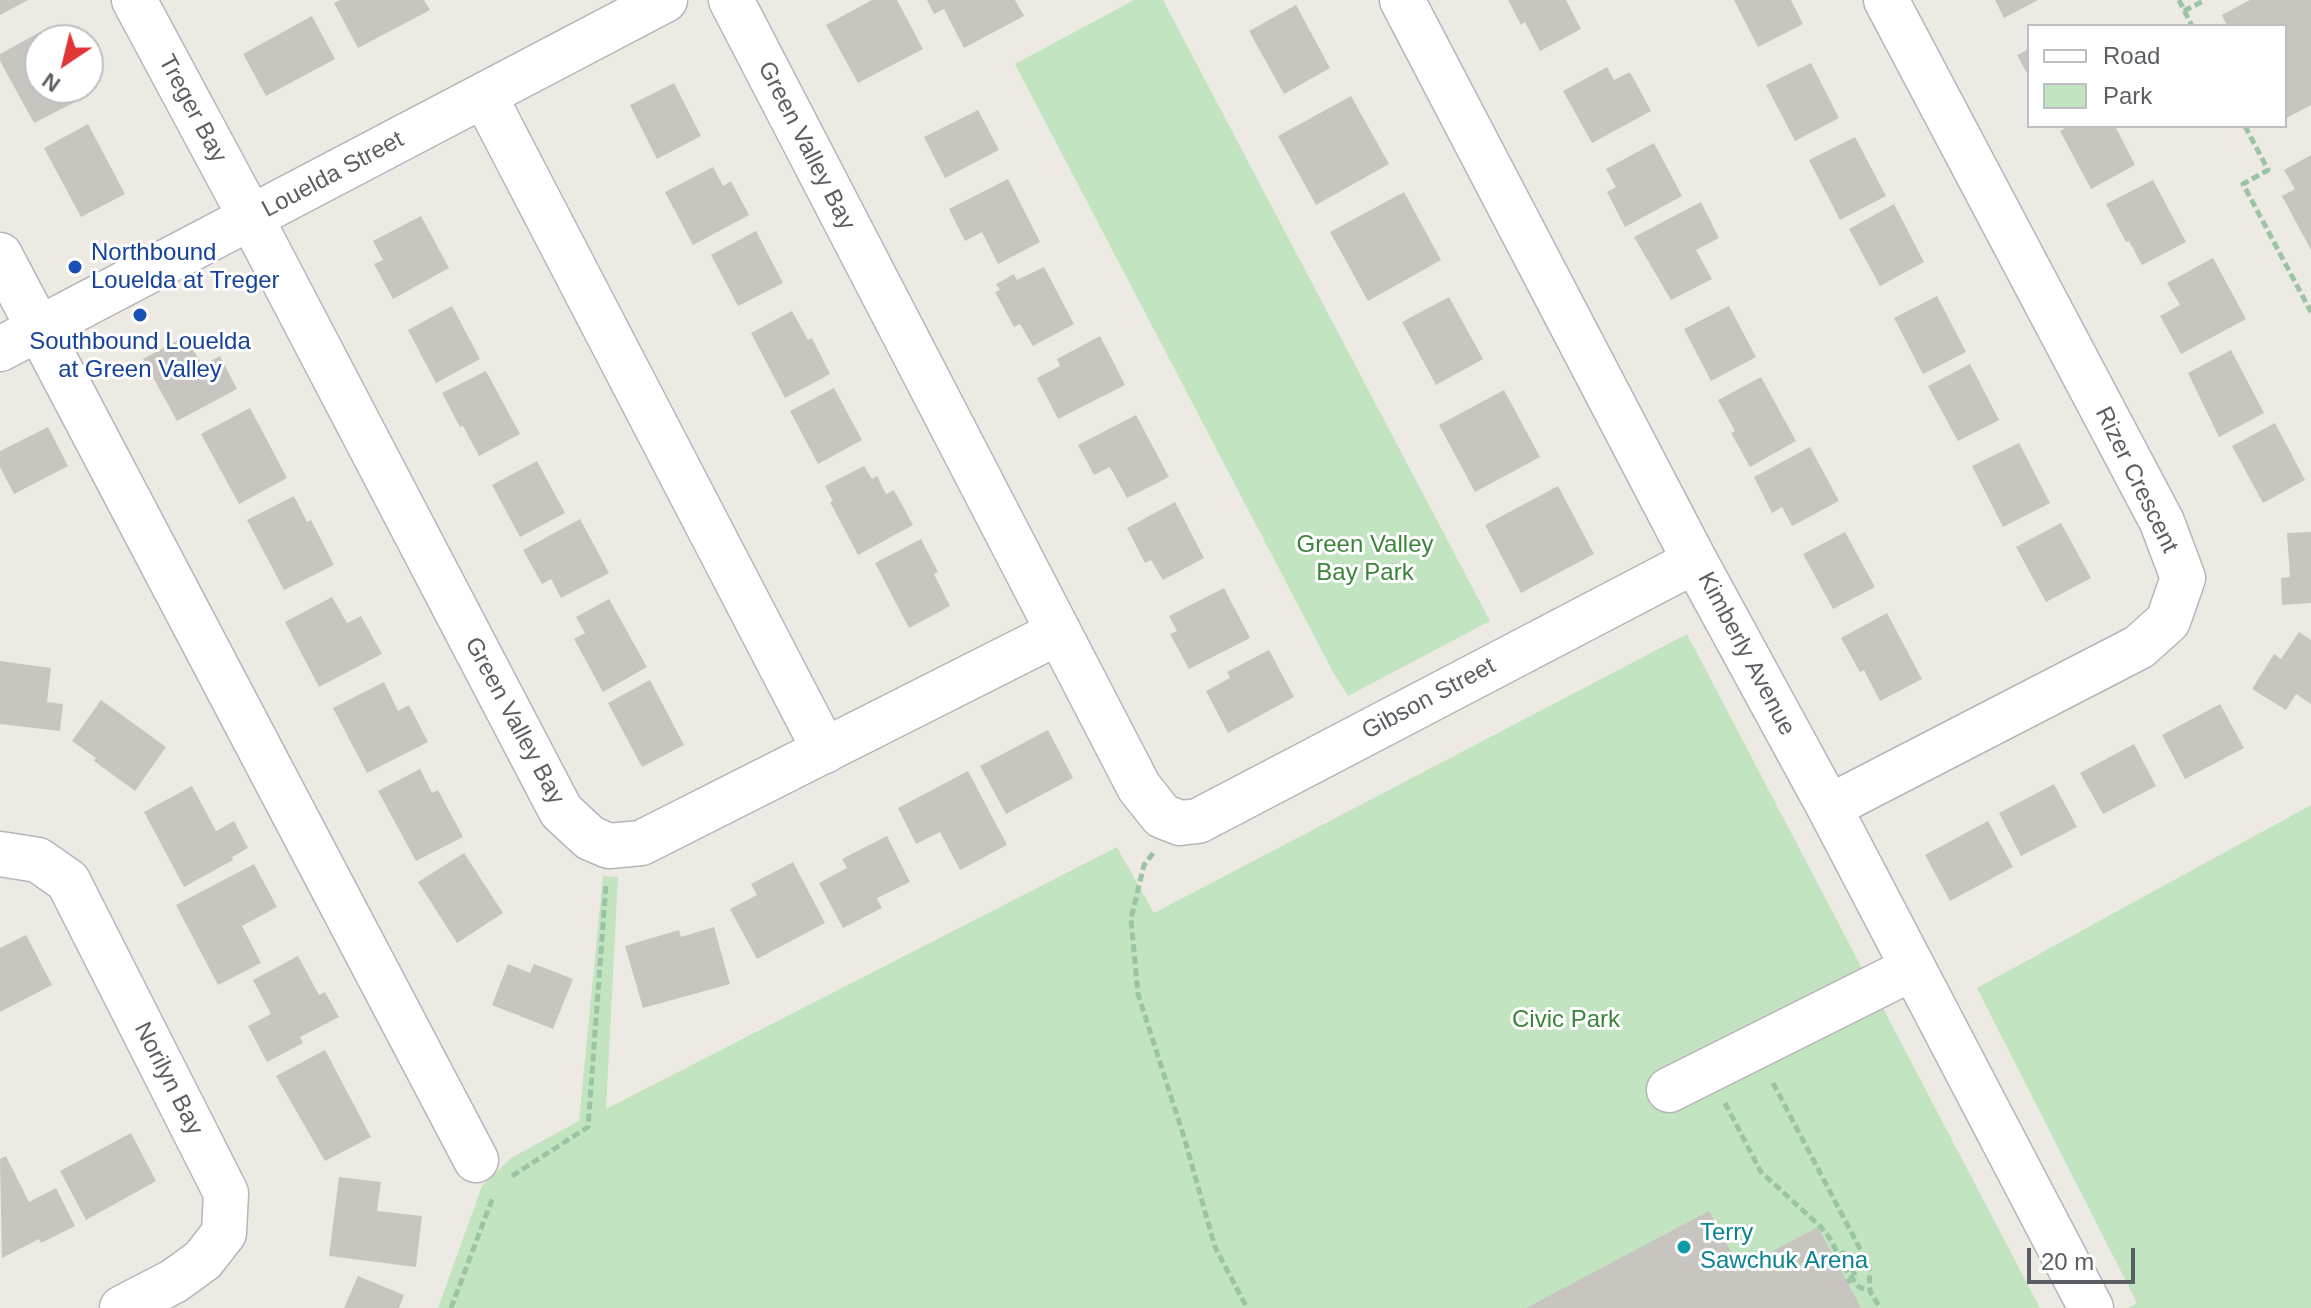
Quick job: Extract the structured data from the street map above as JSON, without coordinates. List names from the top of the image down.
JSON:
{
  "streets": {
    "street": [
      "Treger Bay",
      "Green Valley Bay",
      "Louelda Street",
      "Rizer Crescent",
      "Kimberly Avenue",
      "Gibson Street",
      "Norilyn Bay"
    ]
  },
  "crossings": [
    ["Treger Bay", "Green Valley Bay"],
    ["Treger Bay", "Louelda Street"],
    ["Green Valley Bay", "Louelda Street"],
    ["Green Valley Bay", "Gibson Street"],
    ["Rizer Crescent", "Kimberly Avenue"],
    ["Kimberly Avenue", "Gibson Street"]
  ],
  "parks": ["Green Valley Bay Park", "Civic Park"],
  "places": ["Northbound Louelda at Treger", "Southbound Louelda at Green Valley", "Terry Sawchuk Arena"],
  "legend": ["Road", "Park"],
  "scale_bar": "20 m",
  "north": "bottom left"
}
